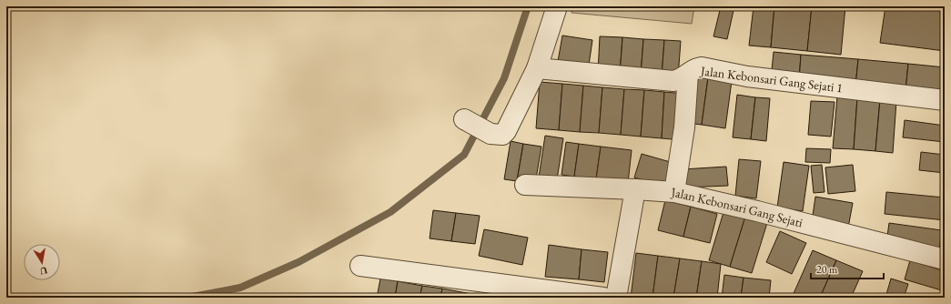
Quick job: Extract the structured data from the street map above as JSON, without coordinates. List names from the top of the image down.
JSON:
{
  "streets": {
    "street": ["Jalan Kebonsari Gang Sejati 1", "Jalan Kebonsari Gang Sejati"]
  },
  "scale_bar": "20 m",
  "north": "bottom"
}
